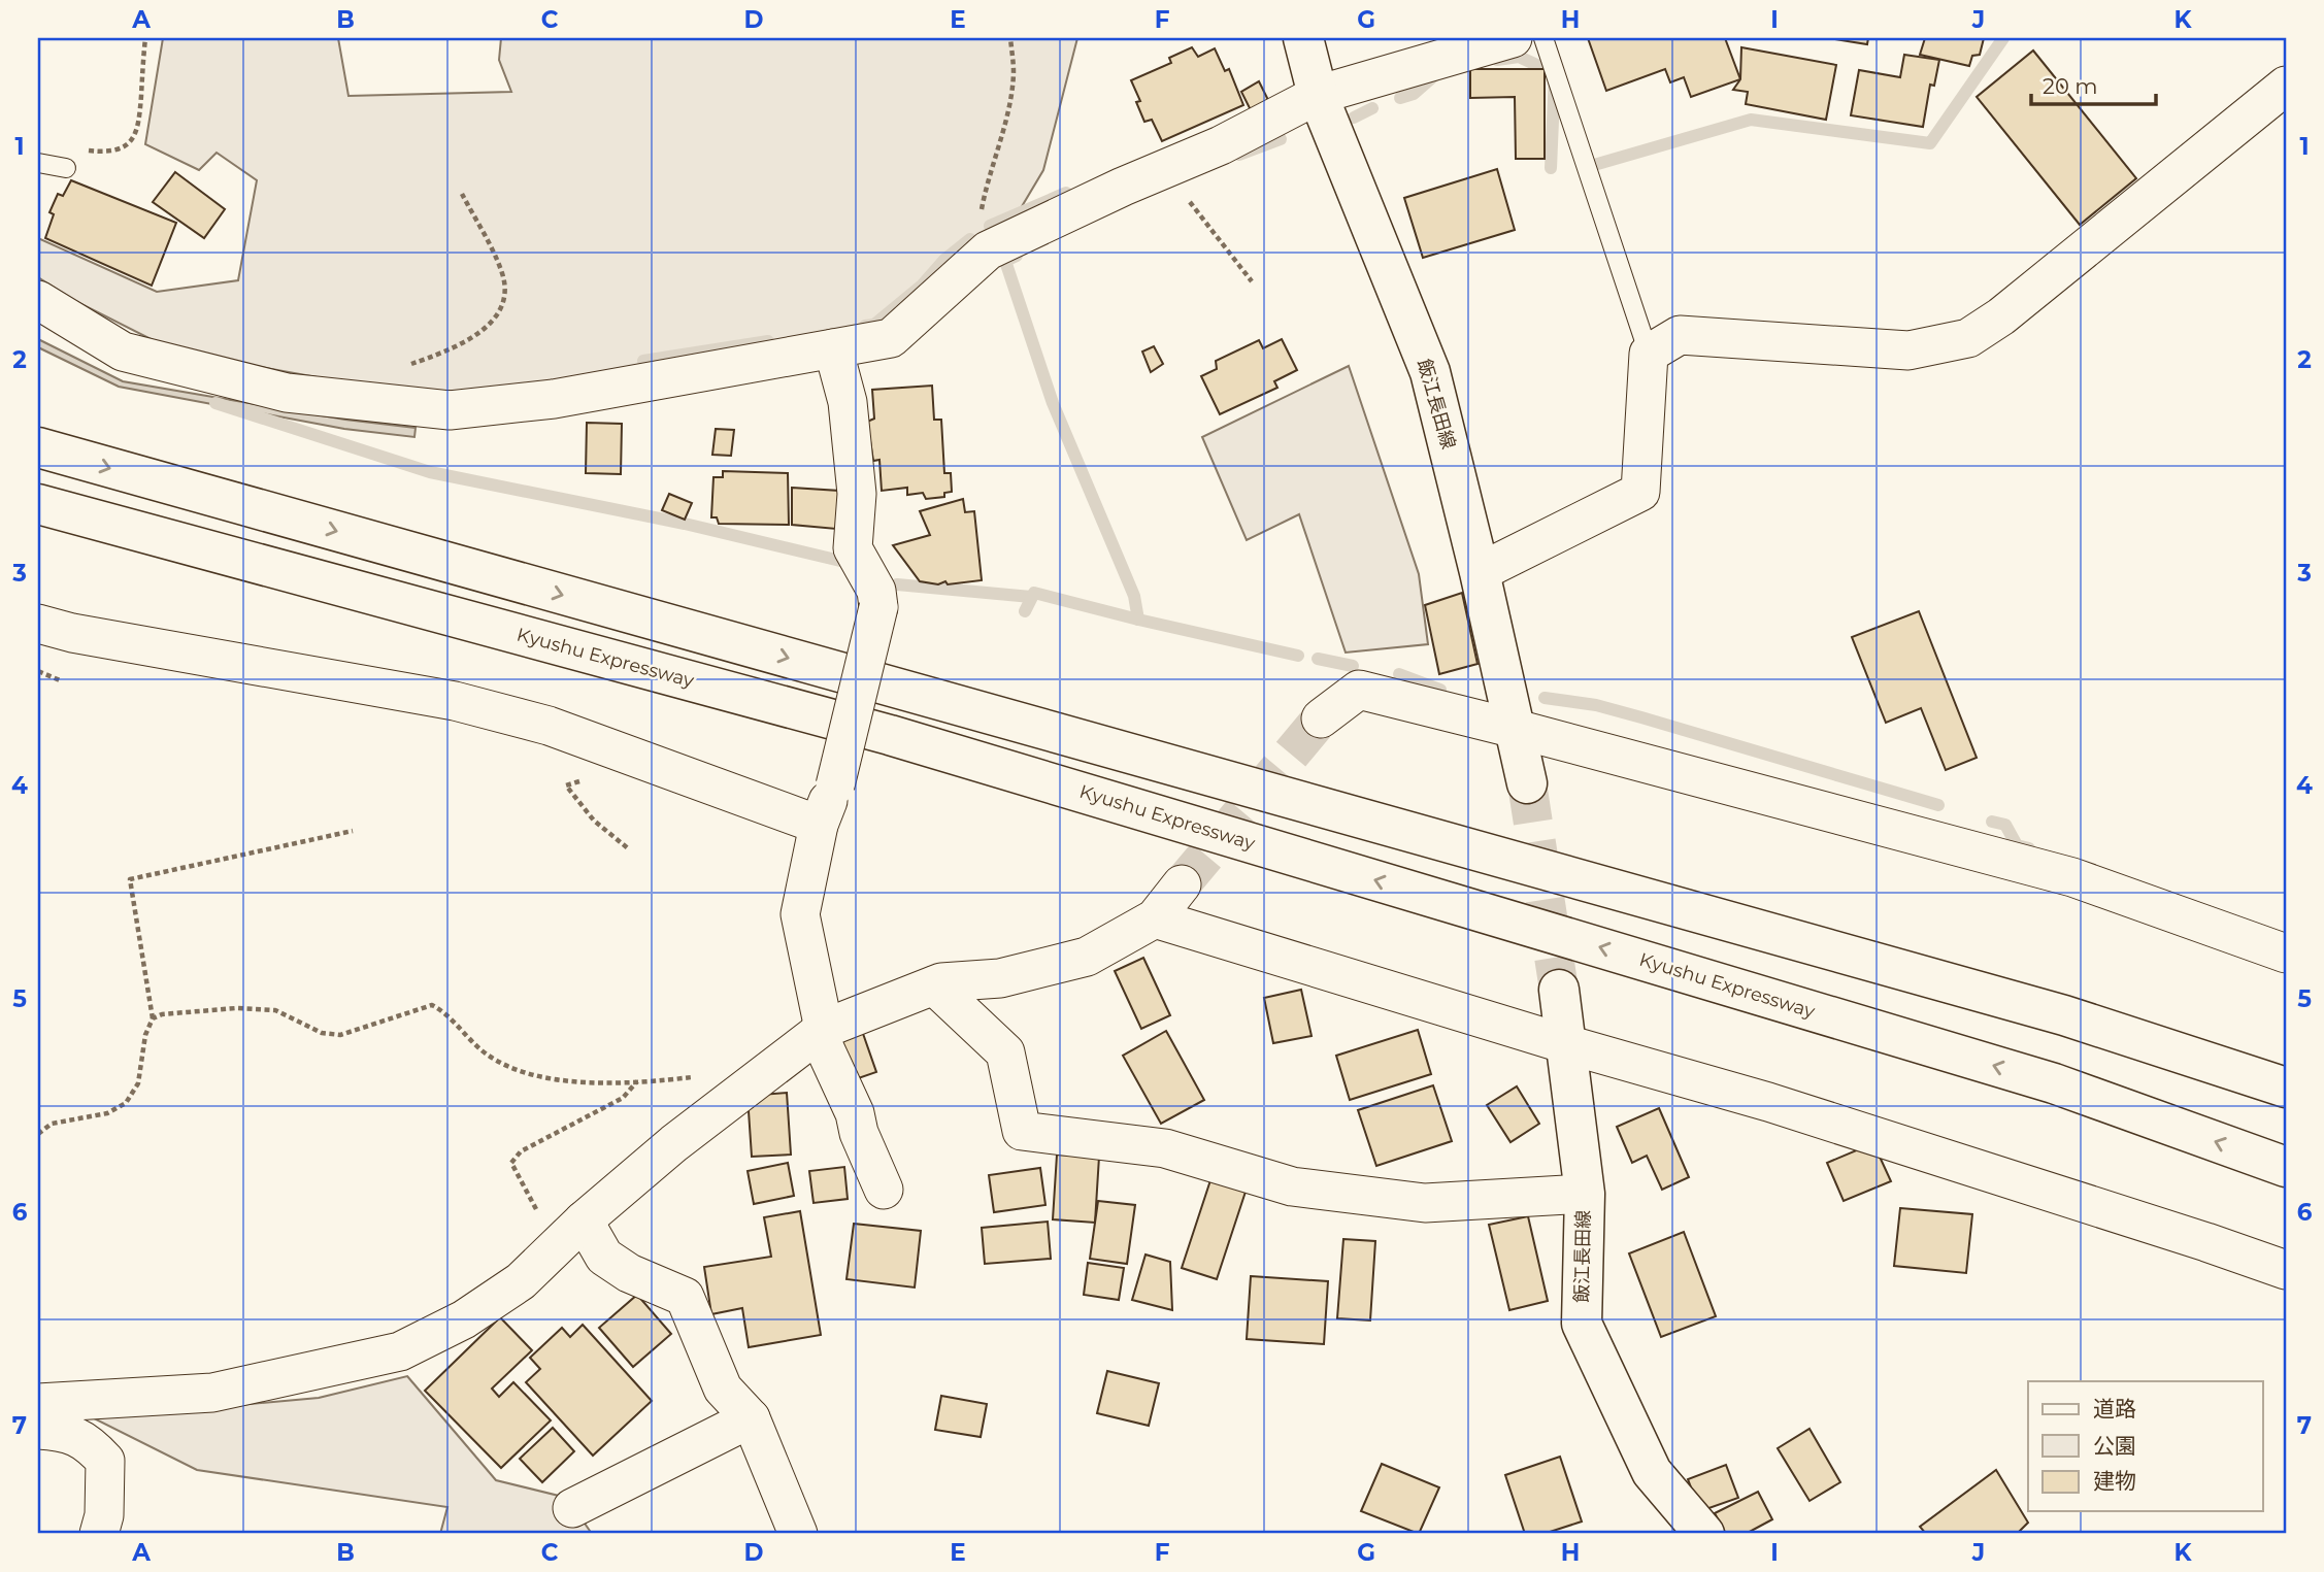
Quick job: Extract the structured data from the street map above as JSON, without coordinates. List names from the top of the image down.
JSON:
{
  "streets": {
    "main road": ["飯江長田線", "Kyushu Expressway"]
  },
  "legend": ["道路", "公園", "建物"],
  "scale_bar": "20 m",
  "grid": {
    "columns": [
      "A",
      "B",
      "C",
      "D",
      "E",
      "F",
      "G",
      "H",
      "I",
      "J",
      "K"
    ],
    "rows": [
      "1",
      "2",
      "3",
      "4",
      "5",
      "6",
      "7"
    ]
  }
}
